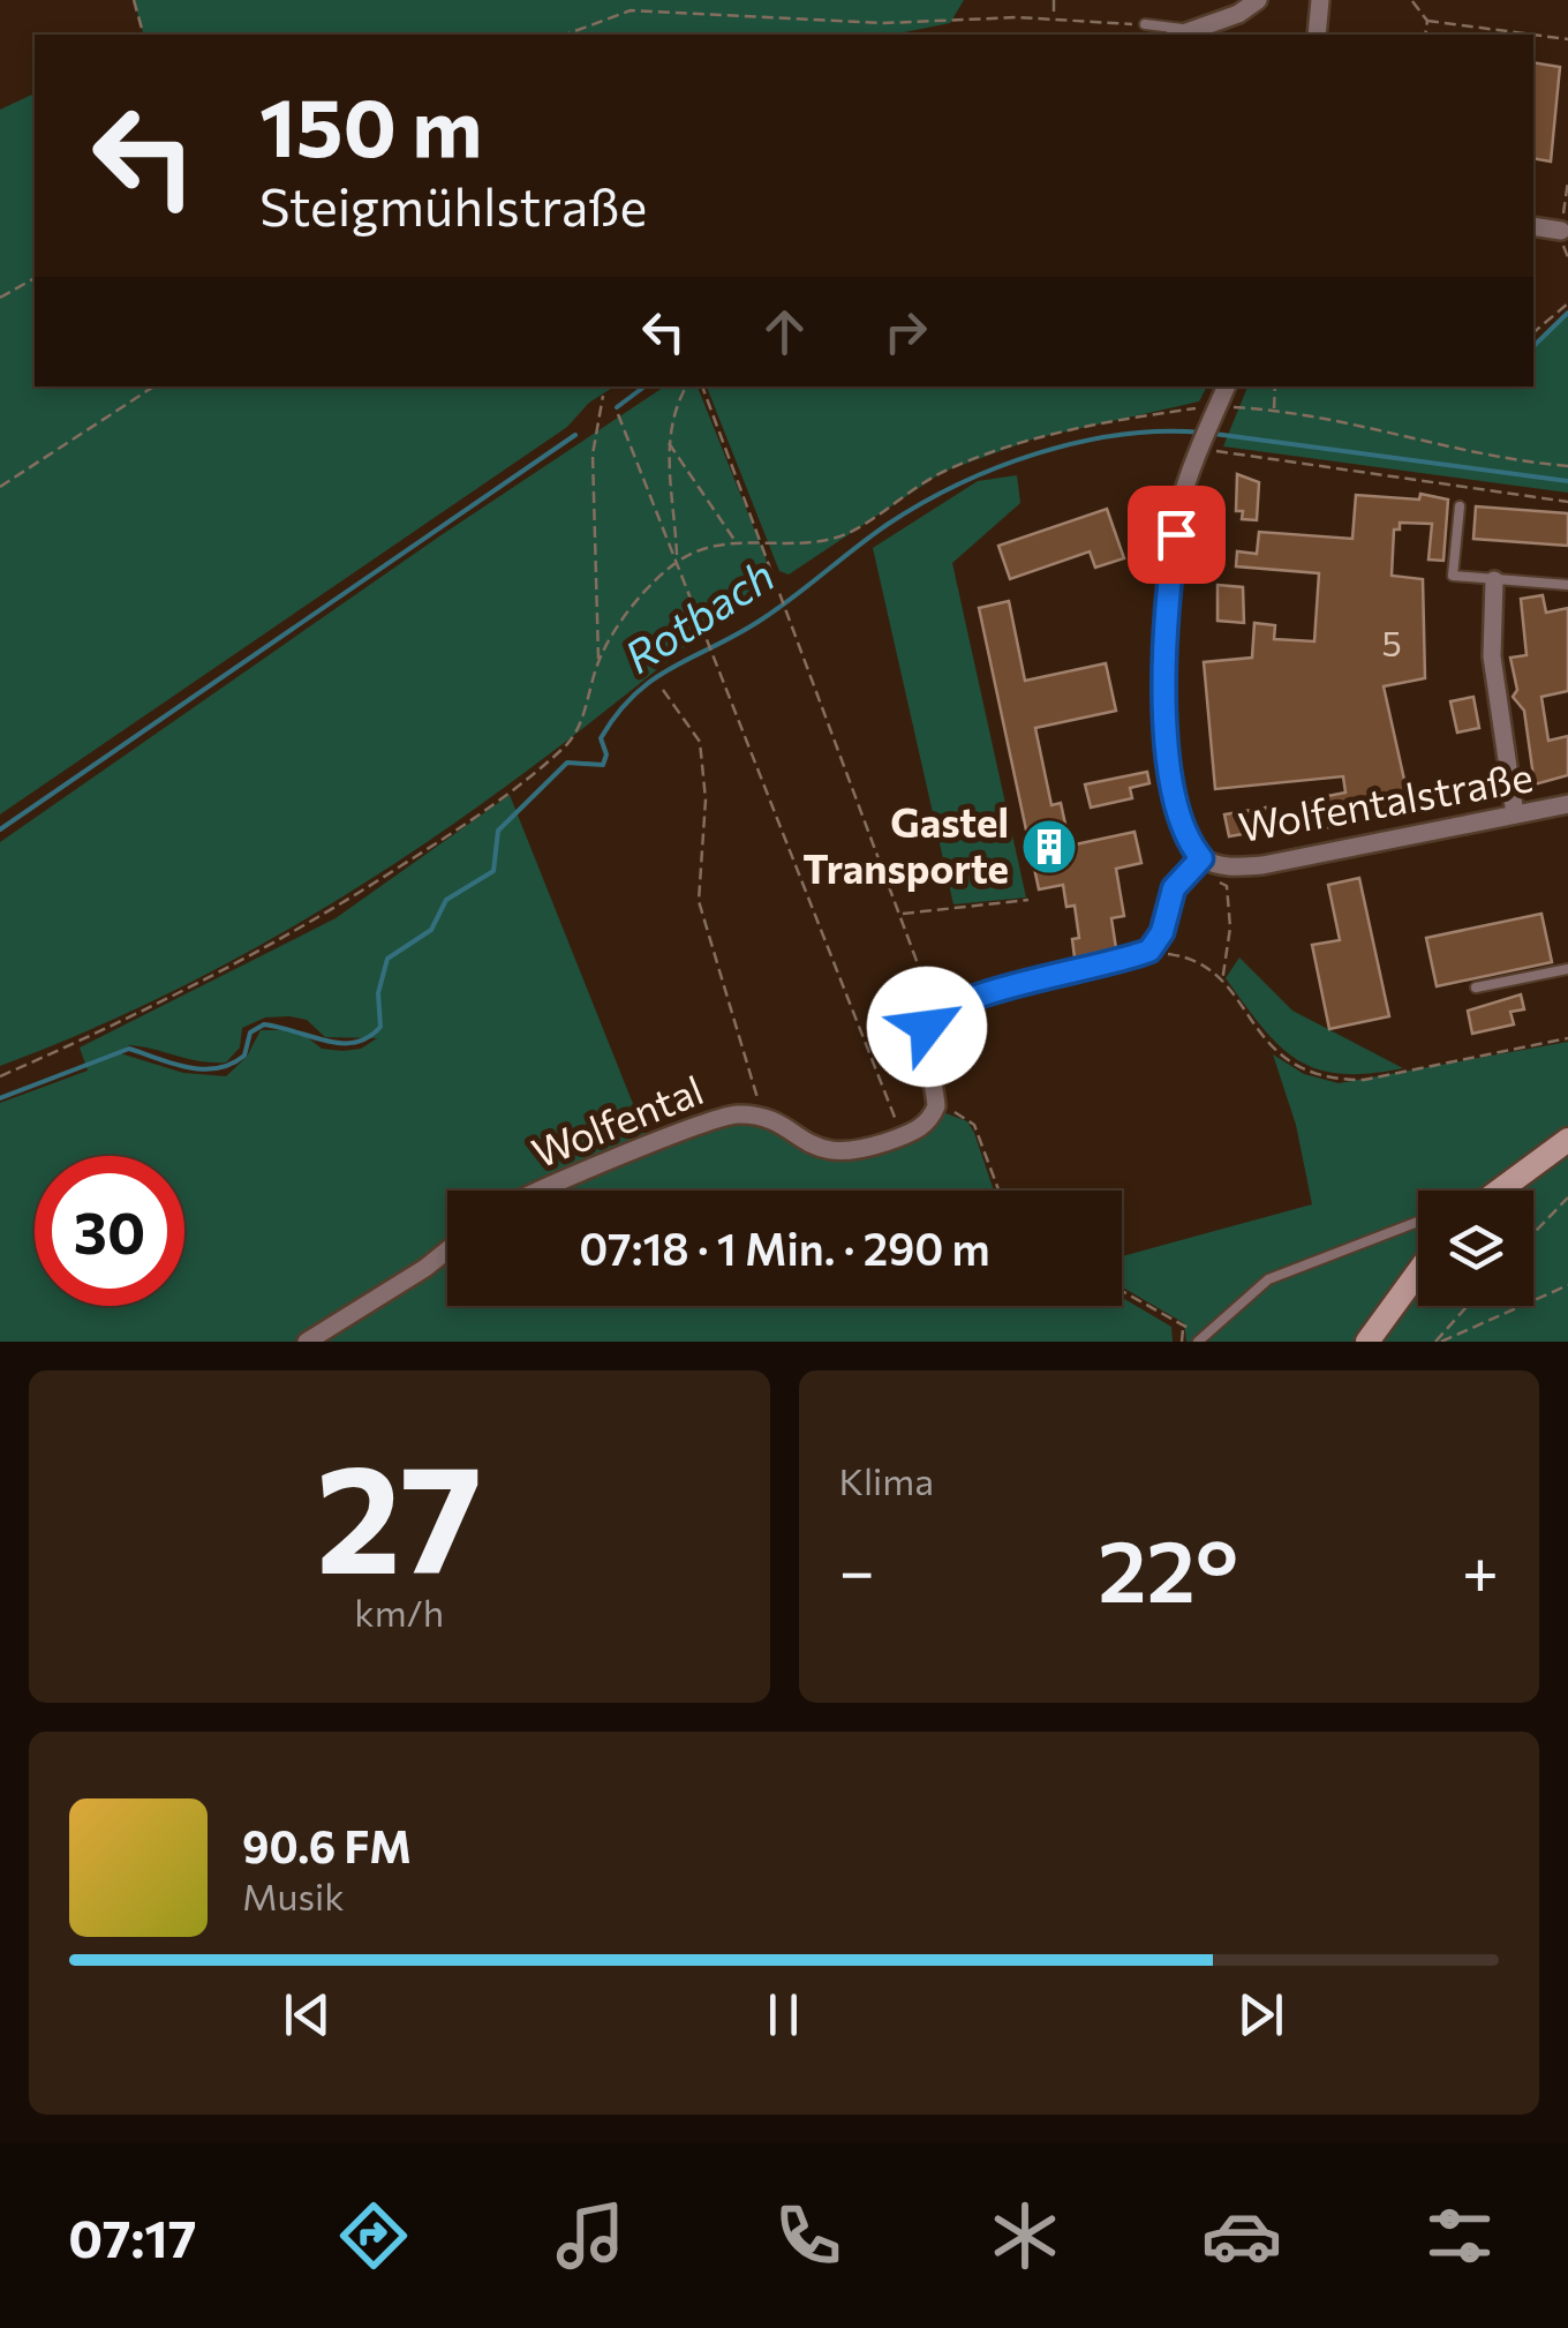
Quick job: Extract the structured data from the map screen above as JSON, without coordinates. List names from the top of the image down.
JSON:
{
  "streets": {
    "street": ["Wolfentalstraße", "Wolfental"]
  },
  "water": ["Rotbach"],
  "places": {
    "building": ["Gastel Transporte"]
  },
  "house_numbers": ["5"],
  "page": {
    "turn": ["150 m", "Steigmühlstraße"],
    "limit": "30",
    "trip": "07:18 · 1 Min. · 290 m",
    "tile": [
      ["27", "km/h"],
      "Klima"
    ],
    "heat": ["−", "22°", "+"],
    "song": ["90.6 FM", "Musik"],
    "tabs": "07:17"
  }
}
